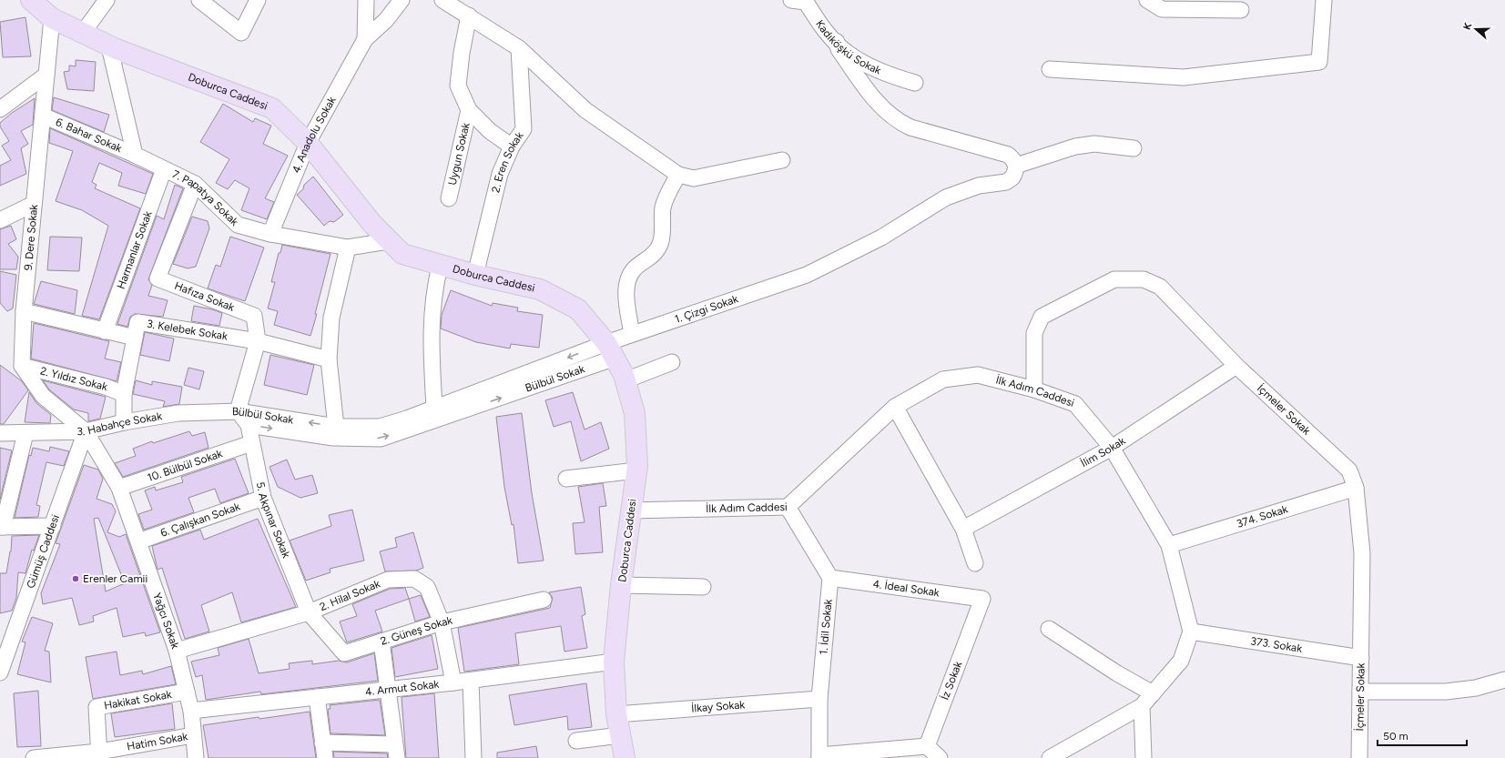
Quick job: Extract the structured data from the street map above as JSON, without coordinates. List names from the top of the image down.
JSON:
{
  "streets": {
    "main road": ["Doburca Caddesi"],
    "street": [
      "Kadıköşkü Sokak",
      "4. Anadolu Sokak",
      "6. Bahar Sokak",
      "Uygun Sokak",
      "2. Eren Sokak",
      "7. Papatya Sokak",
      "9. Dere Sokak",
      "Harmanlar Sokak",
      "Hafıza Sokak",
      "1. Çizgi Sokak",
      "3. Kelebek Sokak",
      "Bülbül Sokak",
      "2. Yıldız Sokak",
      "İlk Adım Caddesi",
      "İçmeler Sokak",
      "3. Habahçe Sokak",
      "İlim Sokak",
      "10. Bülbül Sokak",
      "374. Sokak",
      "6. Çalışkan Sokak",
      "5. Akpınar Sokak",
      "Gümüş Caddesi",
      "4. İdeal Sokak",
      "2. Hilal Sokak",
      "Yağcı Sokak",
      "1. İdil Sokak",
      "2. Güneş Sokak",
      "373. Sokak",
      "İz Sokak",
      "4. Armut Sokak",
      "Hakikat Sokak",
      "İlkay Sokak",
      "Hatim Sokak"
    ]
  },
  "crossings": [
    ["Doburca Caddesi", "4. Anadolu Sokak"],
    ["Doburca Caddesi", "2. Eren Sokak"],
    ["Doburca Caddesi", "7. Papatya Sokak"],
    ["Doburca Caddesi", "9. Dere Sokak"],
    ["Doburca Caddesi", "1. Çizgi Sokak"],
    ["Doburca Caddesi", "Bülbül Sokak"],
    ["Doburca Caddesi", "İlk Adım Caddesi"],
    ["Doburca Caddesi", "4. Armut Sokak"],
    ["Doburca Caddesi", "İlkay Sokak"],
    ["4. Anadolu Sokak", "7. Papatya Sokak"],
    ["6. Bahar Sokak", "7. Papatya Sokak"],
    ["6. Bahar Sokak", "9. Dere Sokak"],
    ["7. Papatya Sokak", "Harmanlar Sokak"],
    ["7. Papatya Sokak", "Hafıza Sokak"],
    ["9. Dere Sokak", "3. Kelebek Sokak"],
    ["9. Dere Sokak", "2. Yıldız Sokak"],
    ["Harmanlar Sokak", "3. Kelebek Sokak"],
    ["Hafıza Sokak", "3. Kelebek Sokak"],
    ["1. Çizgi Sokak", "Bülbül Sokak"],
    ["Bülbül Sokak", "3. Habahçe Sokak"],
    ["Bülbül Sokak", "5. Akpınar Sokak"],
    ["İlk Adım Caddesi", "İçmeler Sokak"],
    ["İlk Adım Caddesi", "İlim Sokak"],
    ["İlk Adım Caddesi", "374. Sokak"],
    ["İlk Adım Caddesi", "373. Sokak"],
    ["İçmeler Sokak", "İlim Sokak"],
    ["İçmeler Sokak", "374. Sokak"],
    ["İçmeler Sokak", "373. Sokak"],
    ["3. Habahçe Sokak", "Gümüş Caddesi"],
    ["3. Habahçe Sokak", "Yağcı Sokak"],
    ["10. Bülbül Sokak", "5. Akpınar Sokak"],
    ["10. Bülbül Sokak", "Yağcı Sokak"],
    ["6. Çalışkan Sokak", "5. Akpınar Sokak"],
    ["6. Çalışkan Sokak", "Yağcı Sokak"],
    ["5. Akpınar Sokak", "2. Hilal Sokak"],
    ["5. Akpınar Sokak", "2. Güneş Sokak"],
    ["Gümüş Caddesi", "Yağcı Sokak"],
    ["4. İdeal Sokak", "1. İdil Sokak"],
    ["4. İdeal Sokak", "İz Sokak"],
    ["2. Hilal Sokak", "Yağcı Sokak"],
    ["2. Hilal Sokak", "2. Güneş Sokak"],
    ["2. Hilal Sokak", "4. Armut Sokak"],
    ["Yağcı Sokak", "4. Armut Sokak"],
    ["Yağcı Sokak", "Hakikat Sokak"],
    ["Yağcı Sokak", "Hatim Sokak"],
    ["1. İdil Sokak", "İlkay Sokak"],
    ["Hakikat Sokak", "Hatim Sokak"]
  ],
  "places": ["Erenler Camii"],
  "scale_bar": "50 m",
  "north": "left"
}
